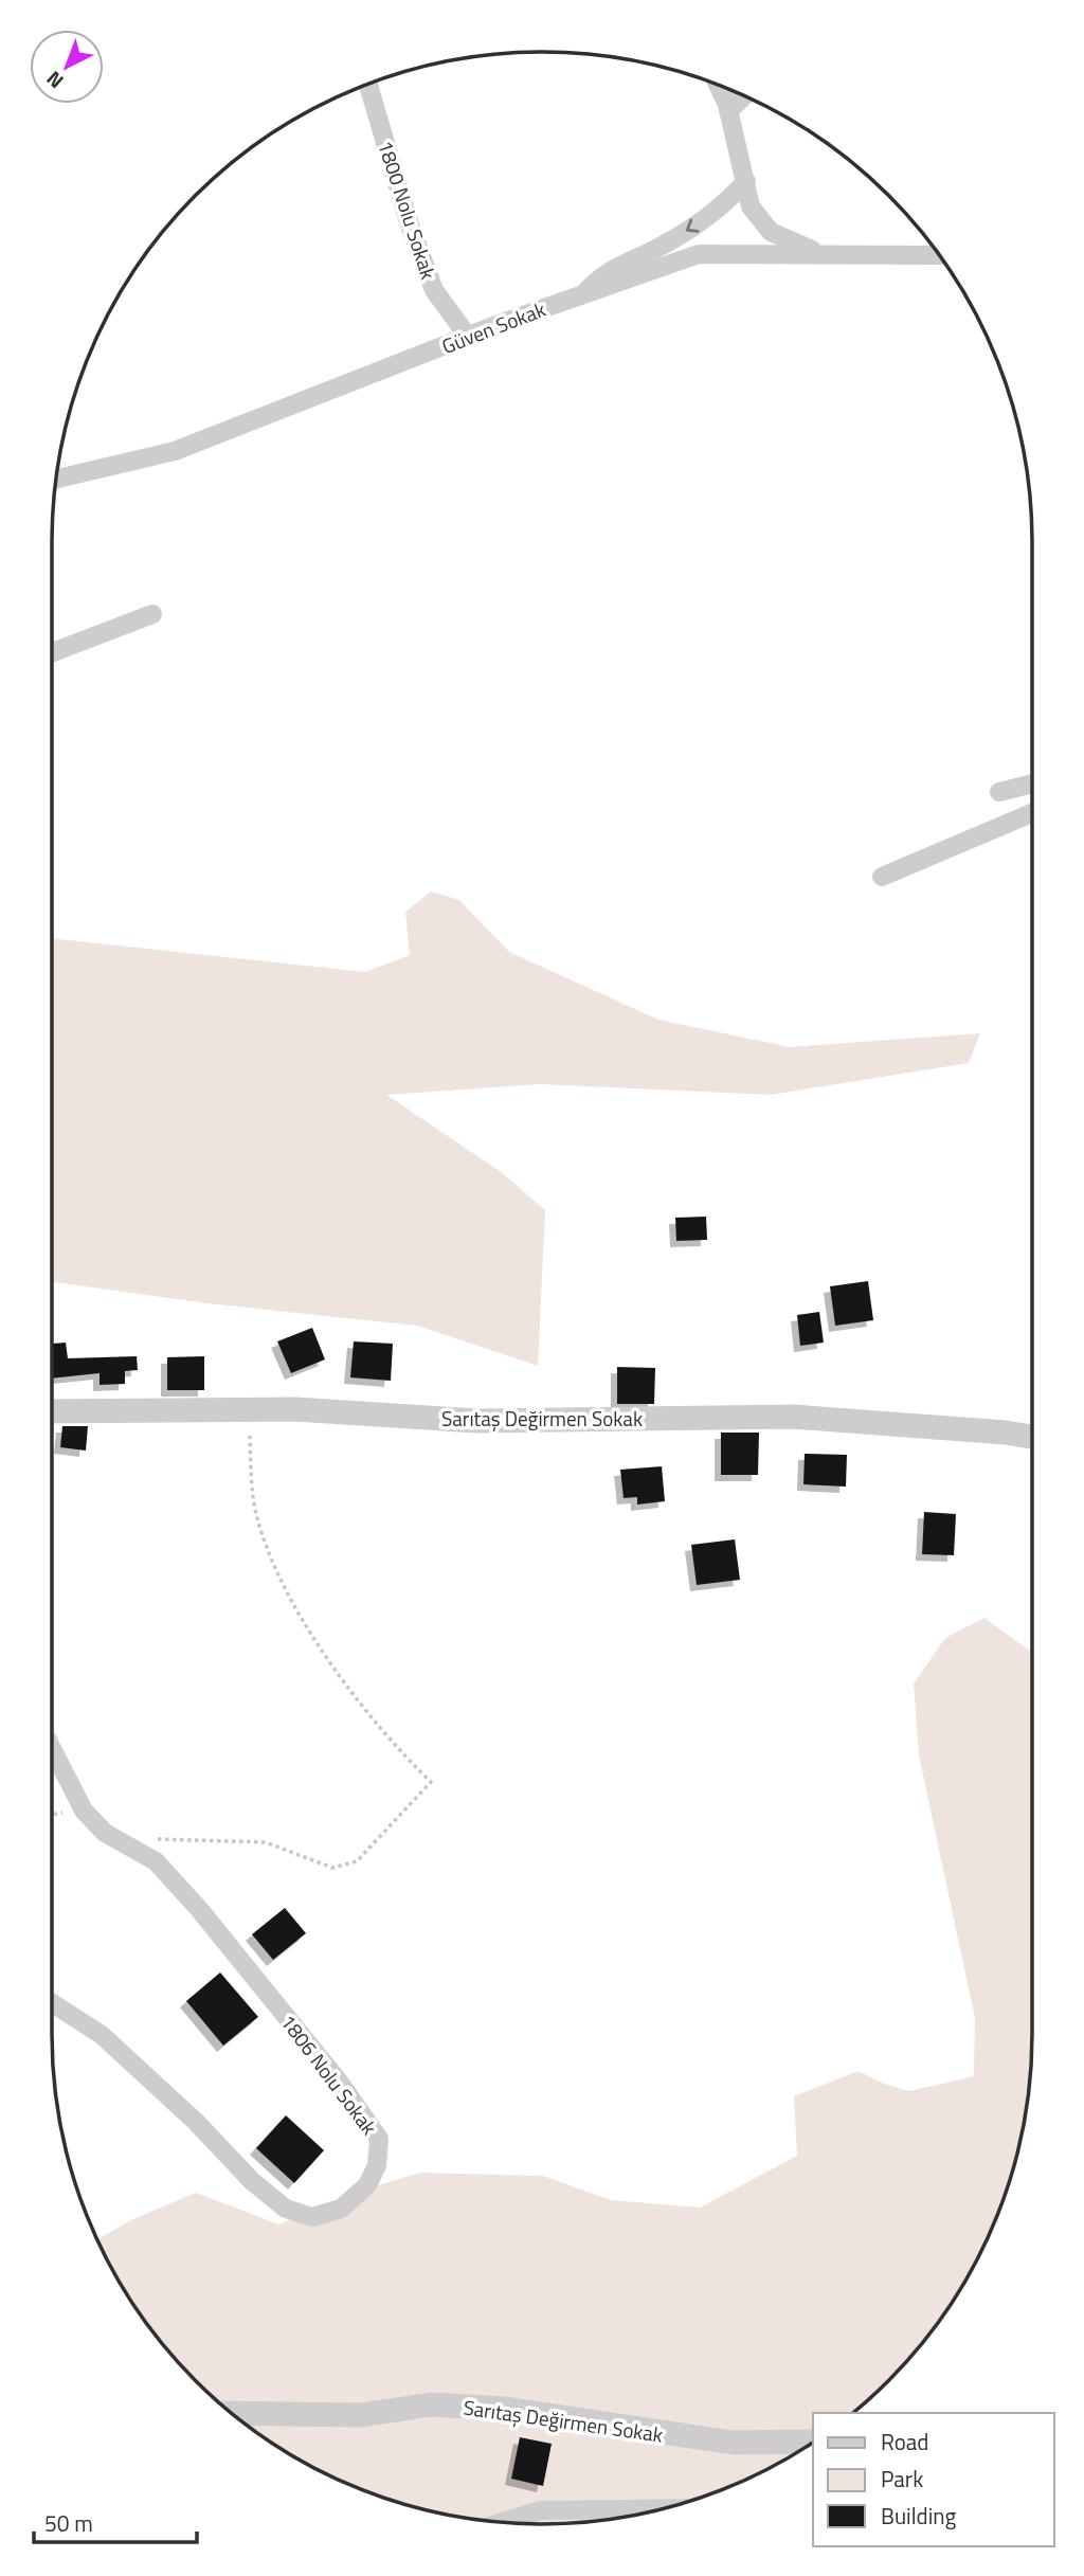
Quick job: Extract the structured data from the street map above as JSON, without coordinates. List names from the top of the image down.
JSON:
{
  "streets": {
    "street": [
      "1800 Nolu Sokak",
      "Güven Sokak",
      "Sarıtaş Değirmen Sokak",
      "1806 Nolu Sokak"
    ]
  },
  "crossings": [
    ["1800 Nolu Sokak", "Güven Sokak"]
  ],
  "legend": ["Road", "Park", "Building"],
  "scale_bar": "50 m",
  "north": "bottom left"
}
